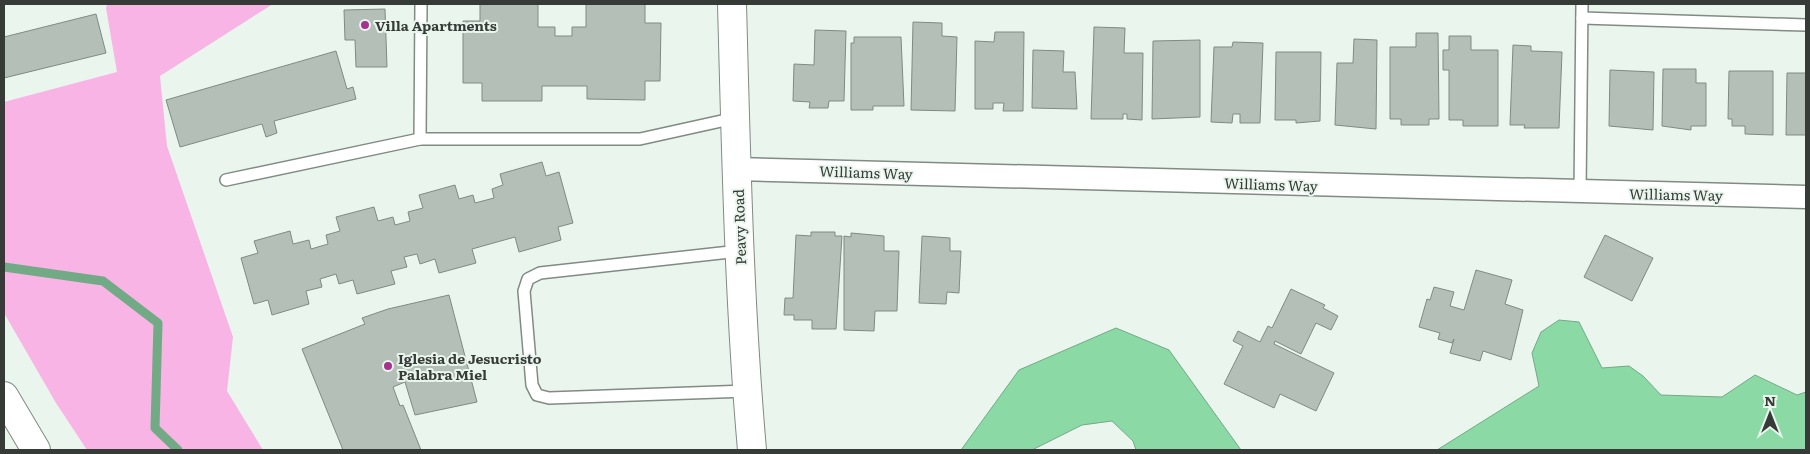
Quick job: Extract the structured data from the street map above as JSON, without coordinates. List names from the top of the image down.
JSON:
{
  "streets": {
    "street": ["Williams Way", "Peavy Road"]
  },
  "crossings": [
    ["Williams Way", "Peavy Road"]
  ],
  "places": ["Villa Apartments", "Iglesia de Jesucristo Palabra Miel"],
  "north": "top"
}
